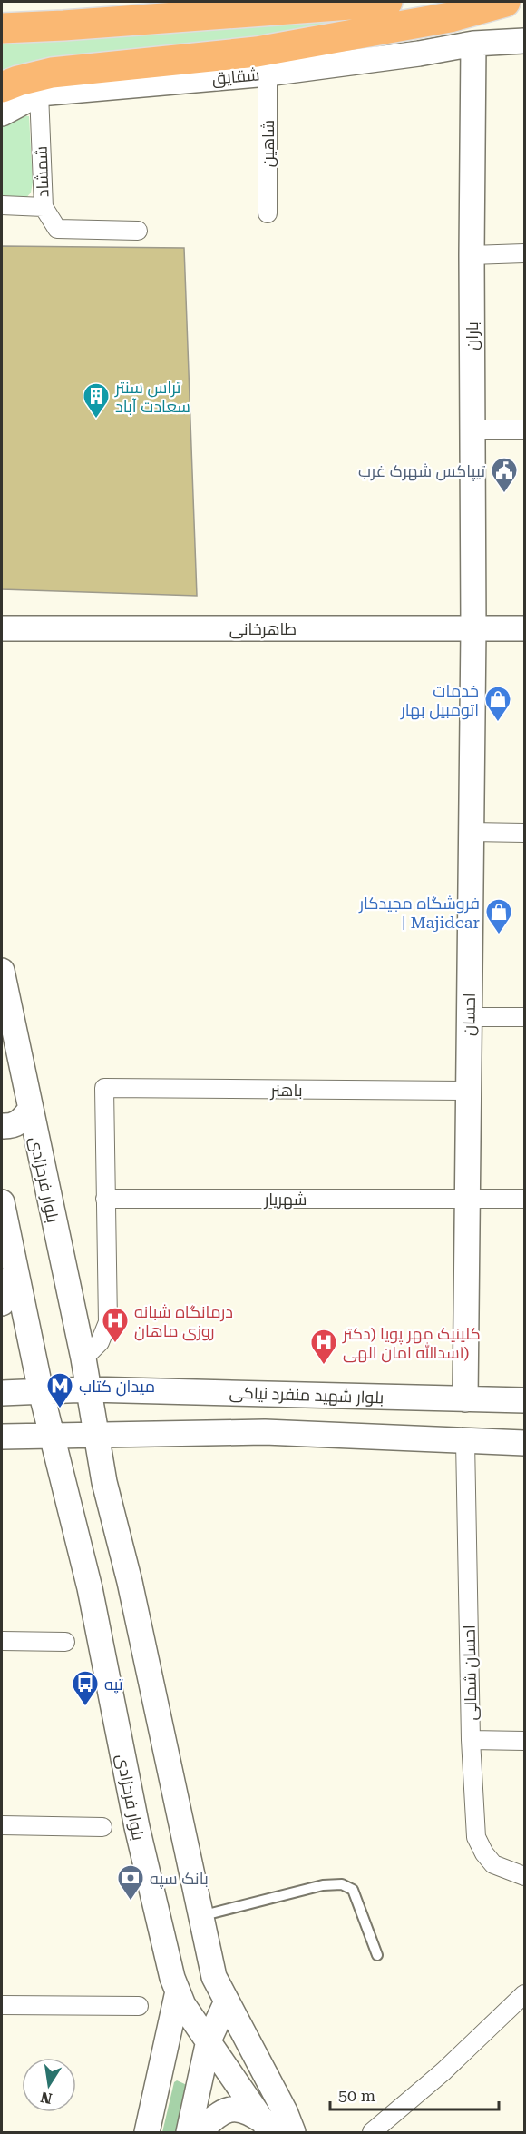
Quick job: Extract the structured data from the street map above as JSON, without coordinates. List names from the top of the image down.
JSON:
{
  "streets": {
    "main road": [
      "شقایق",
      "باران",
      "طاهرخانی",
      "احسان",
      "بلوار فرحزادی",
      "بلوار شهید منفرد نیاکی"
    ],
    "street": [
      "شاهین",
      "شمشاد",
      "باهنر",
      "شهریار",
      "احسان شمالی"
    ]
  },
  "crossings": [
    ["شقایق", "شاهین"],
    ["شقایق", "شمشاد"],
    ["شقایق", "باران"],
    ["باران", "طاهرخانی"],
    ["باران", "احسان"],
    ["طاهرخانی", "احسان"],
    ["احسان", "باهنر"],
    ["احسان", "شهریار"],
    ["احسان", "بلوار شهید منفرد نیاکی"],
    ["باهنر", "شهریار"],
    ["بلوار فرحزادی", "بلوار شهید منفرد نیاکی"]
  ],
  "places": {
    "building": ["تراس سنتر سعادت آباد"],
    "public building": ["تیپاکس شهرک غرب"],
    "shop": ["خدمات اتومبیل بهار", "فروشگاه مجیدکار | Majidcar"],
    "hospital": ["درمانگاه شبانه روزی ماهان", "کلینیک مهر پویا (دکتر اسدالله امان الهی)"],
    "metro station": ["میدان کتاب"],
    "bus stop": ["تپه"],
    "bank": ["بانک سپه"]
  },
  "scale_bar": "50 m",
  "north": "bottom"
}
